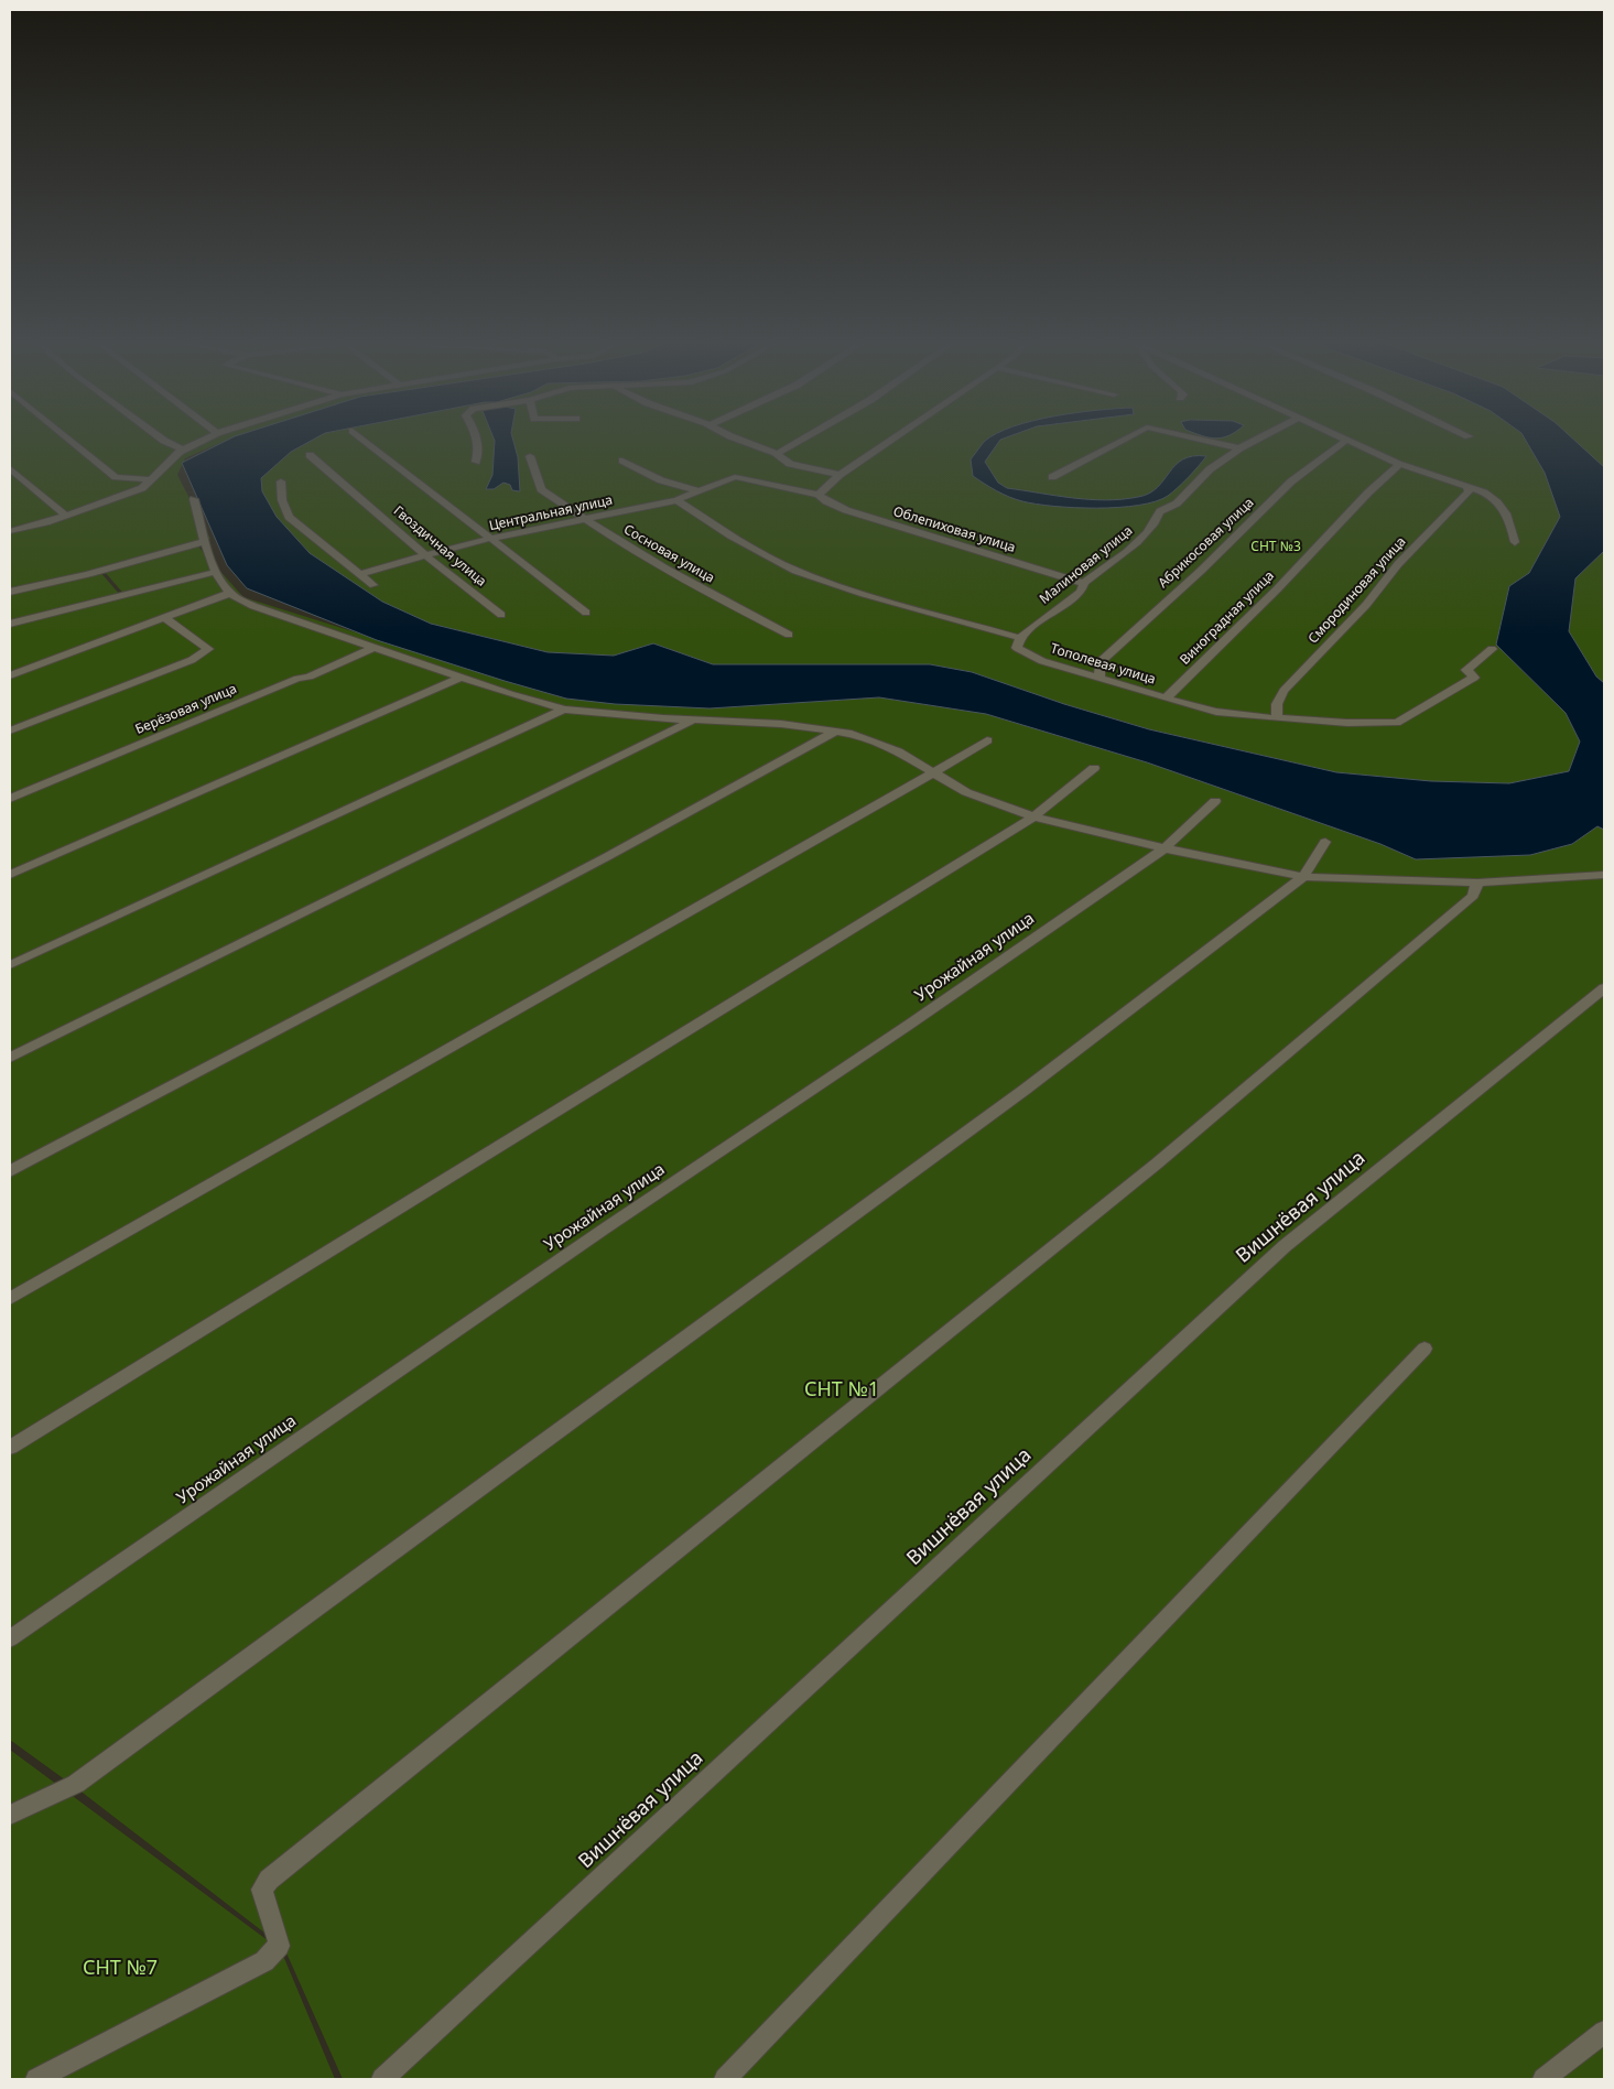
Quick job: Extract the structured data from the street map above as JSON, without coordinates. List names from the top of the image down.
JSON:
{
  "streets": {
    "street": [
      "Центральная улица",
      "Облепиховая улица",
      "Абрикосовая улица",
      "Гвоздичная улица",
      "Сосновая улица",
      "Малиновая улица",
      "Смородиновая улица",
      "Виноградная улица",
      "Тополевая улица",
      "Берёзовая улица",
      "Урожайная улица",
      "Вишнёвая улица"
    ]
  },
  "crossings": [
    ["Центральная улица", "Облепиховая улица"],
    ["Центральная улица", "Гвоздичная улица"],
    ["Центральная улица", "Сосновая улица"],
    ["Облепиховая улица", "Малиновая улица"],
    ["Абрикосовая улица", "Тополевая улица"],
    ["Малиновая улица", "Тополевая улица"],
    ["Смородиновая улица", "Тополевая улица"],
    ["Виноградная улица", "Тополевая улица"]
  ],
  "parks": ["СНТ №3", "СНТ №1", "СНТ №7"]
}
